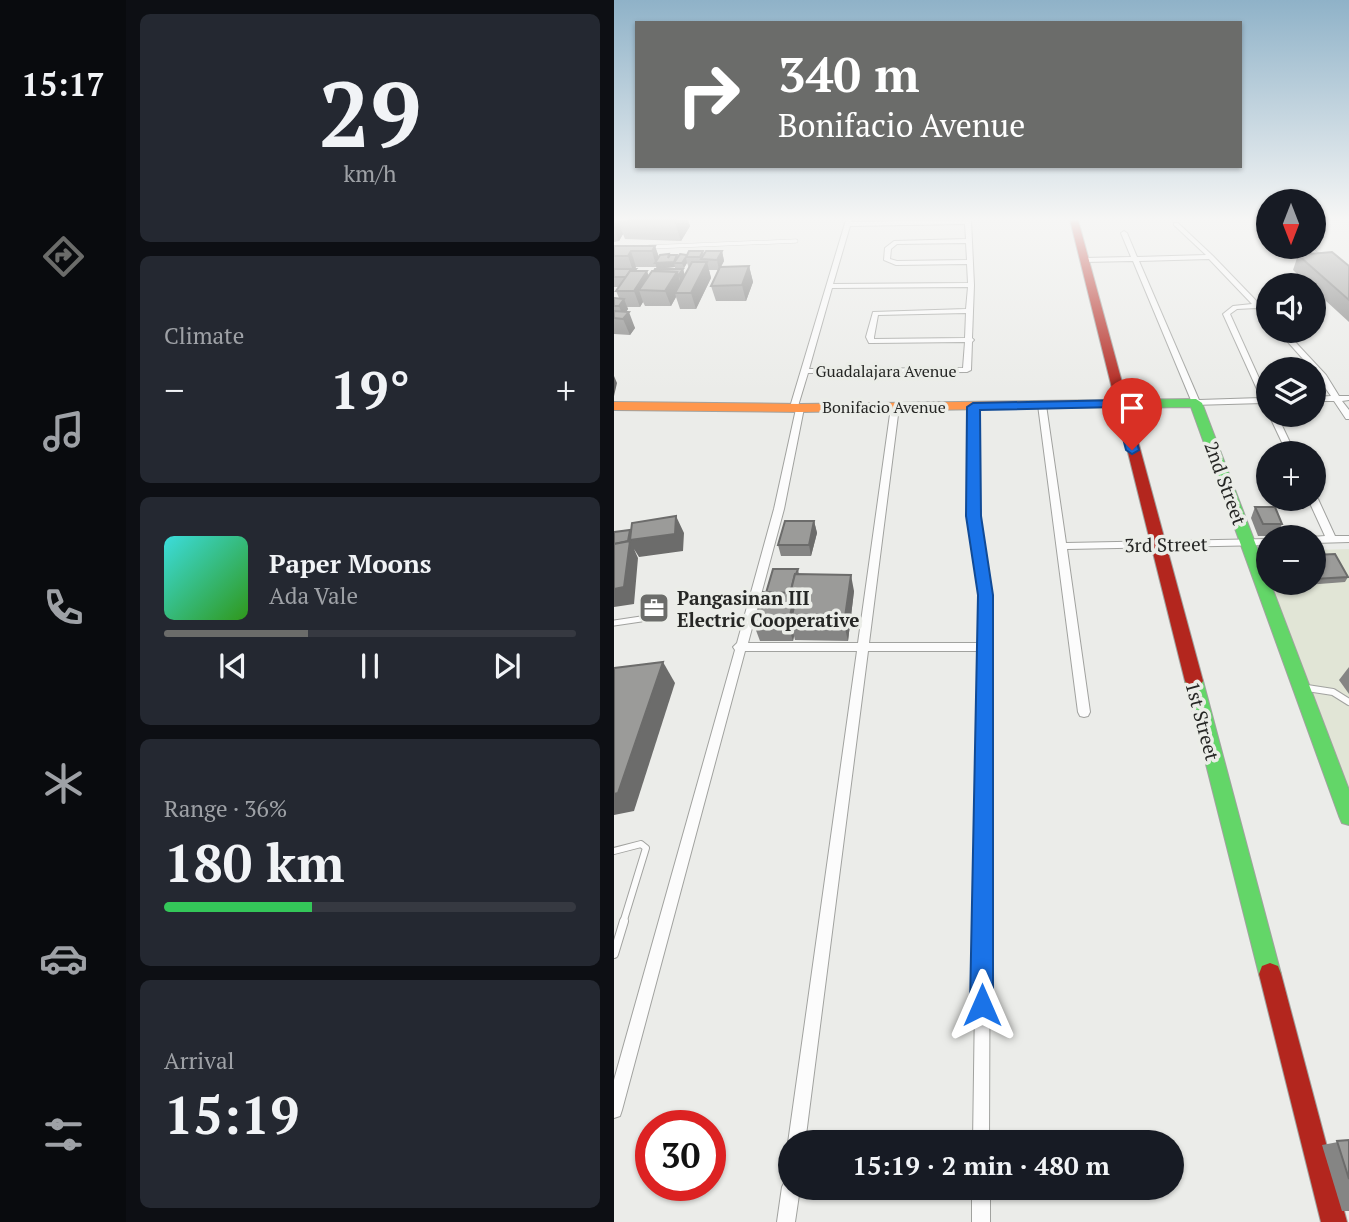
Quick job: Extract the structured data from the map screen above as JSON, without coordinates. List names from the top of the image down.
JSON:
{
  "streets": {
    "street": [
      "Guadalajara Avenue",
      "Bonifacio Avenue",
      "2nd Street",
      "3rd Street",
      "1st Street"
    ]
  },
  "crossings": [
    ["Bonifacio Avenue", "2nd Street"],
    ["Bonifacio Avenue", "1st Street"],
    ["2nd Street", "3rd Street"],
    ["3rd Street", "1st Street"]
  ],
  "places": {
    "office": ["Pangasinan III Electric Cooperative"]
  },
  "north": "bottom",
  "page": {
    "tabs": "15:17",
    "tile": [
      ["29", "km/h"],
      "Climate",
      ["Range · 36%", "180 km"],
      ["Arrival", "15:19"]
    ],
    "turn": ["340 m", "Bonifacio Avenue"],
    "map_buttons": ["+", "−"],
    "heat": ["−", "19°", "+"],
    "song": ["Paper Moons", "Ada Vale"],
    "limit": "30",
    "trip": "15:19 · 2 min · 480 m"
  }
}
